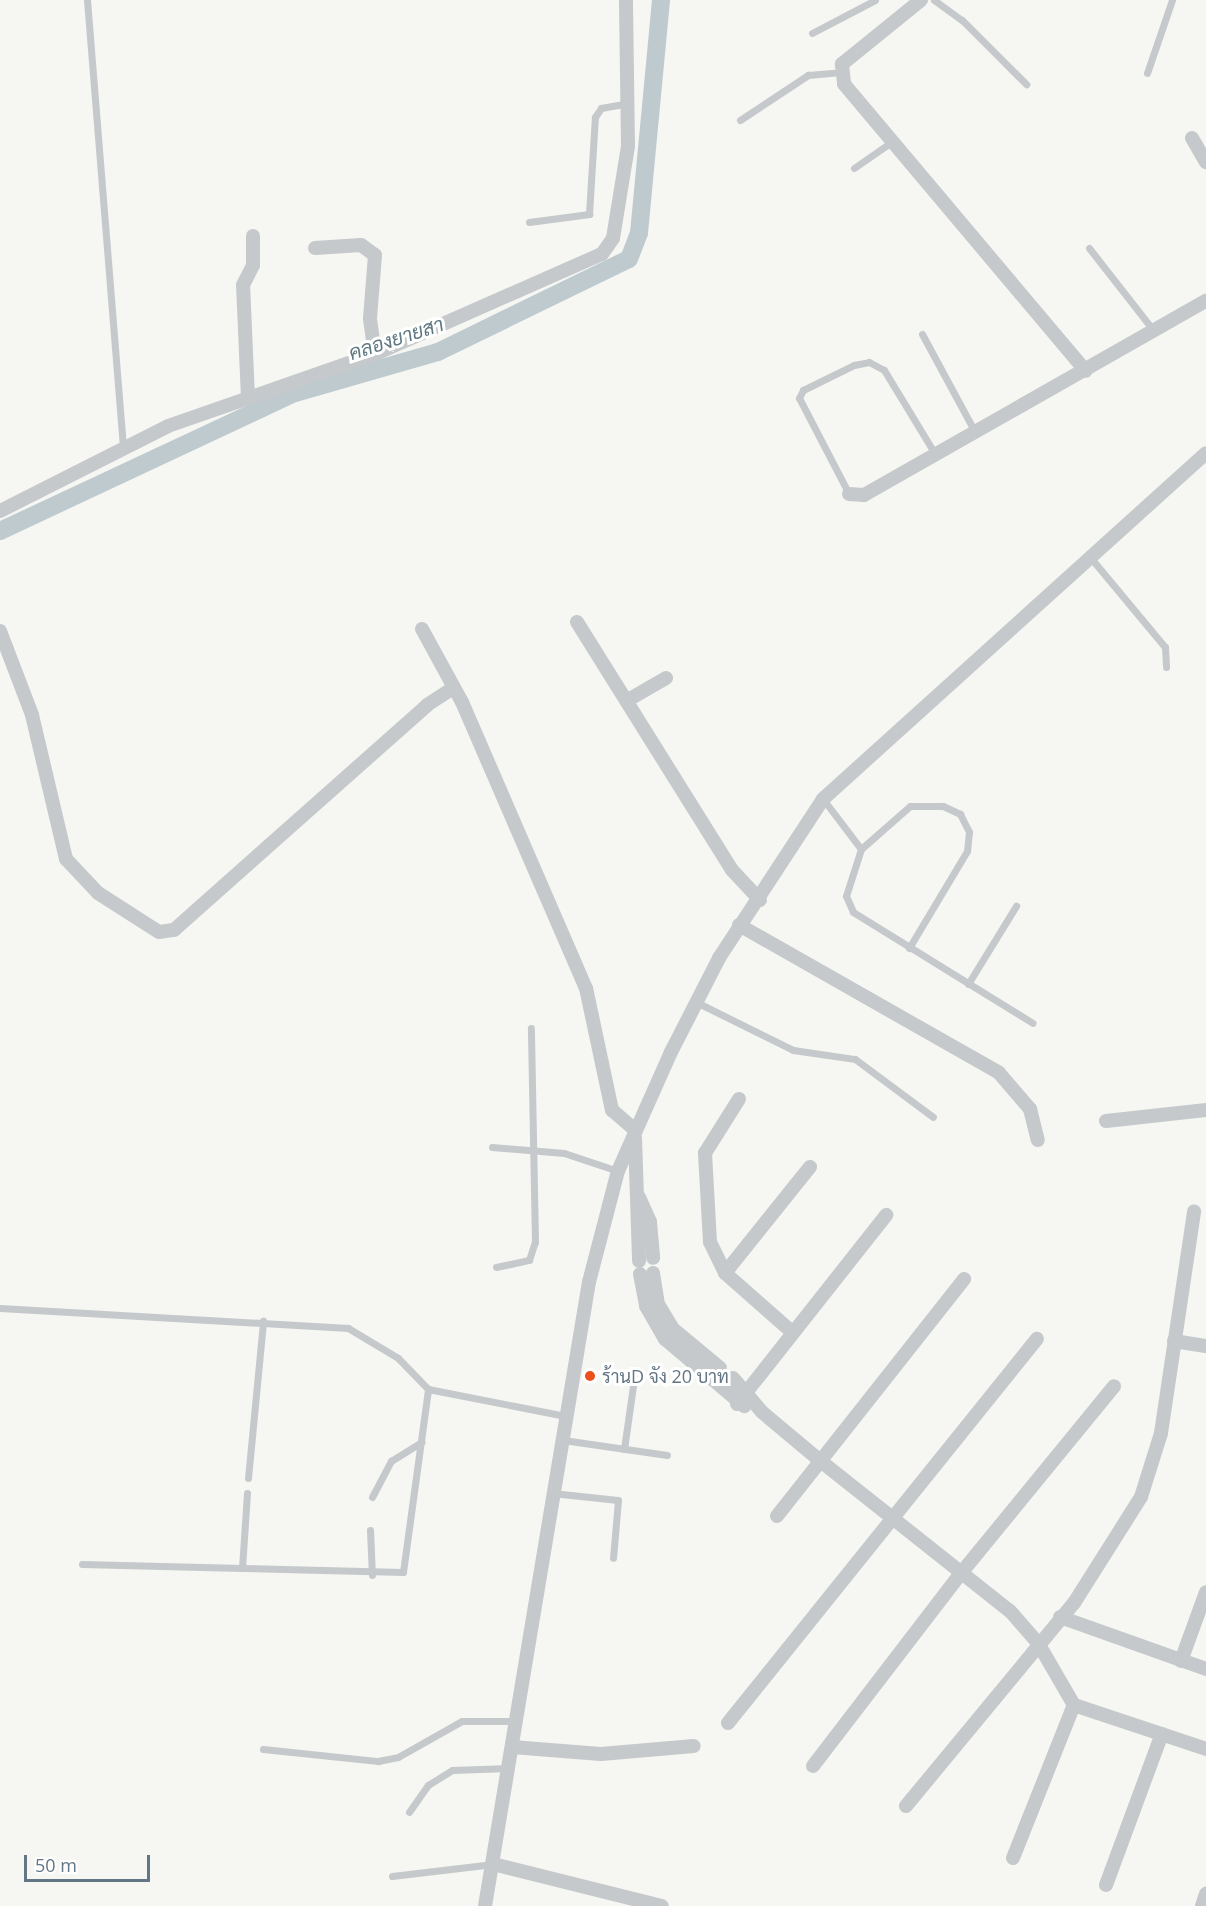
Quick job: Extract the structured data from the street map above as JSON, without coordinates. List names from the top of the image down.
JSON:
{
  "water": ["คลองยายสา"],
  "places": ["ร้านD จัง 20 บาท"],
  "scale_bar": "50 m"
}
